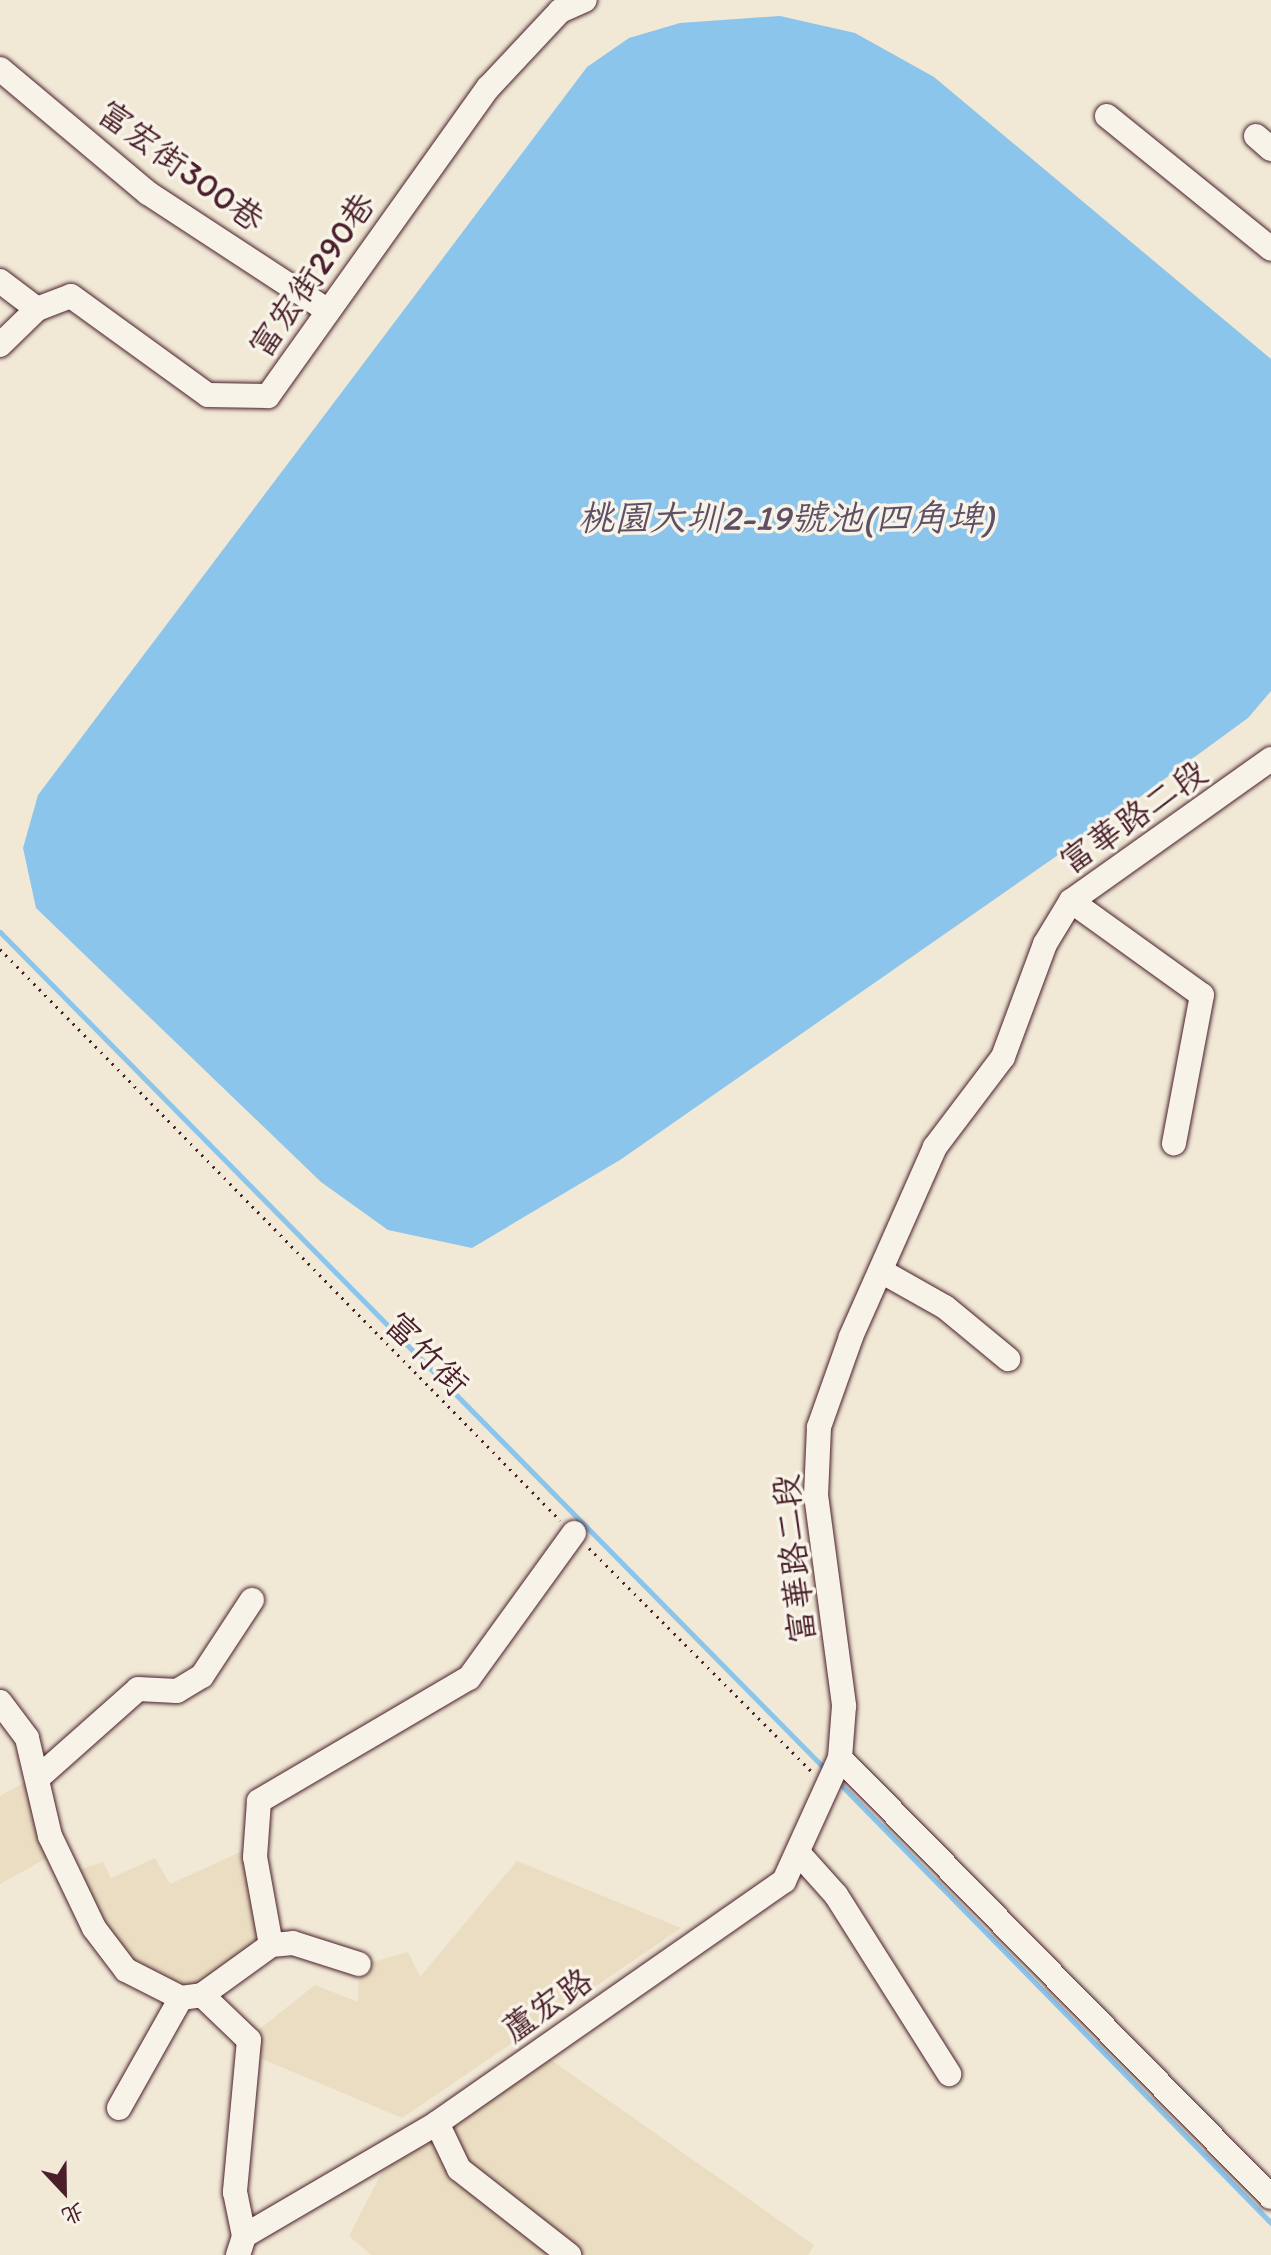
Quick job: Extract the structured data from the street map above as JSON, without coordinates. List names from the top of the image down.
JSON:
{
  "streets": {
    "street": [
      "富宏街300巷",
      "富宏街290巷",
      "富華路二段",
      "蘆宏路"
    ],
    "path": ["富竹街"]
  },
  "crossings": [
    ["富宏街300巷", "富宏街290巷"],
    ["富華路二段", "富竹街"],
    ["富華路二段", "蘆宏路"],
    ["富竹街", "蘆宏路"]
  ],
  "water": ["桃園大圳2-19號池(四角埤)"],
  "north": "bottom"
}
